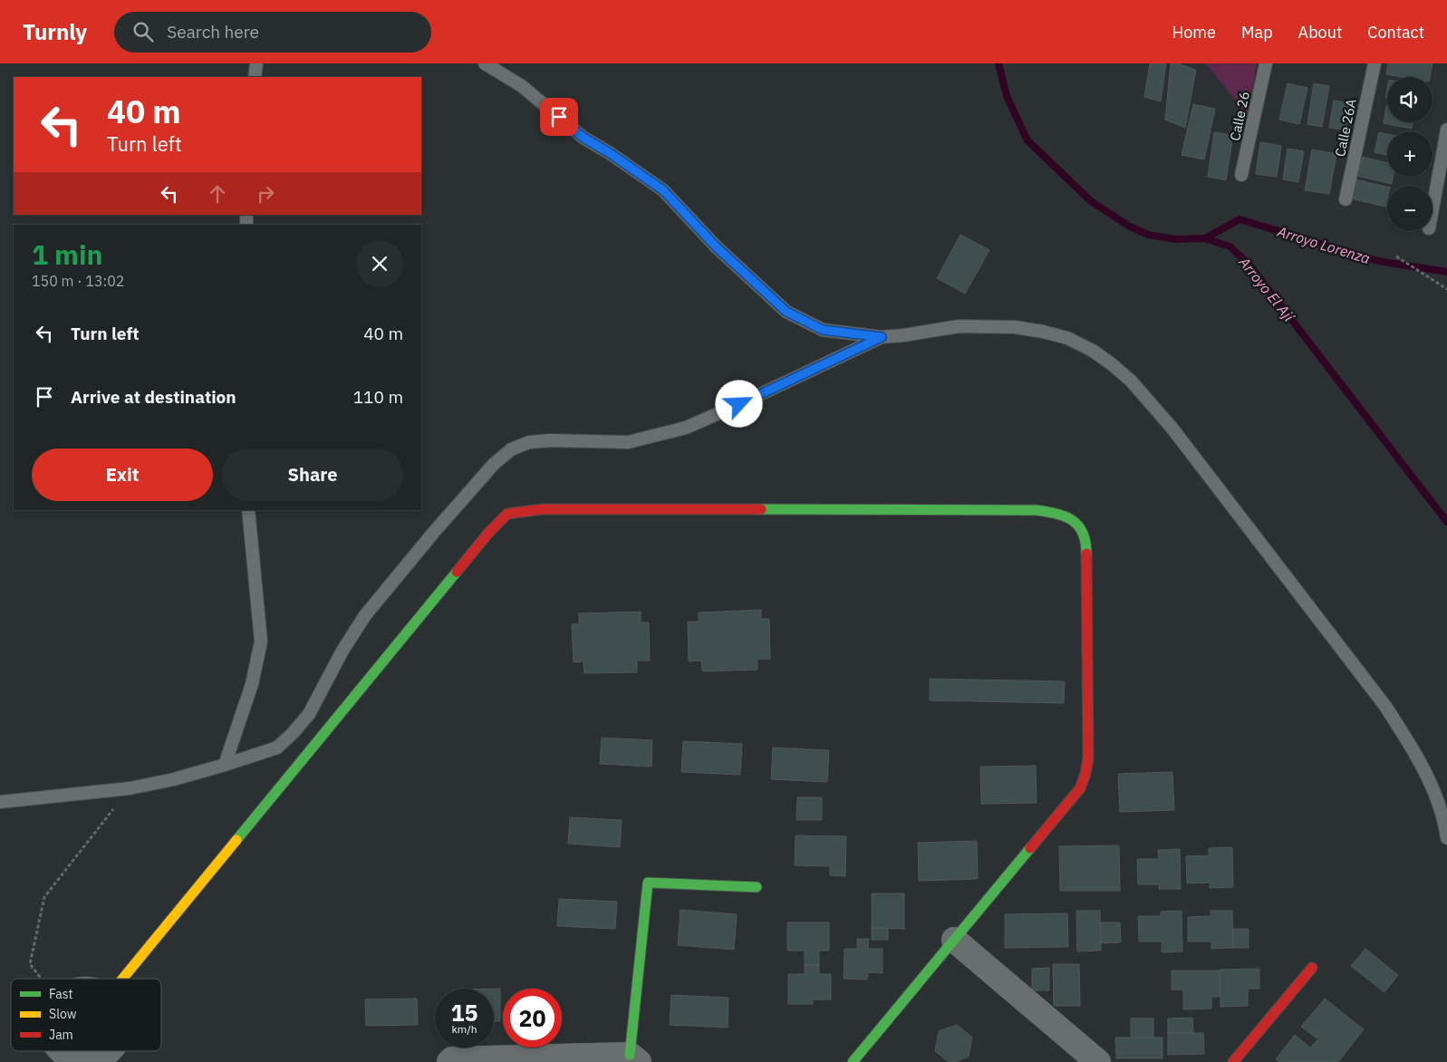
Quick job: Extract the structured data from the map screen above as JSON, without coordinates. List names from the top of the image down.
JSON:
{
  "streets": {
    "lane": ["Calle 26", "Calle 26A"]
  },
  "water": ["Arroyo Lorenza", "Arroyo El Ají"],
  "legend": ["Fast", "Slow", "Jam"],
  "page": {
    "header": "Turnly",
    "search": "Search here",
    "nav": [
      "Home",
      "Map",
      "About",
      "Contact"
    ],
    "map_buttons": ["+", "−"],
    "turn": ["40 m", "Turn left"],
    "heading": ["1 min", "150 m · 13:02"],
    "list": [
      {
        "name": "Turn left",
        "value": "40 m"
      },
      {
        "name": "Arrive at destination",
        "value": "110 m"
      }
    ],
    "buttons": ["Exit", "Share"],
    "speed": "15 km/h",
    "limit": "20"
  }
}
